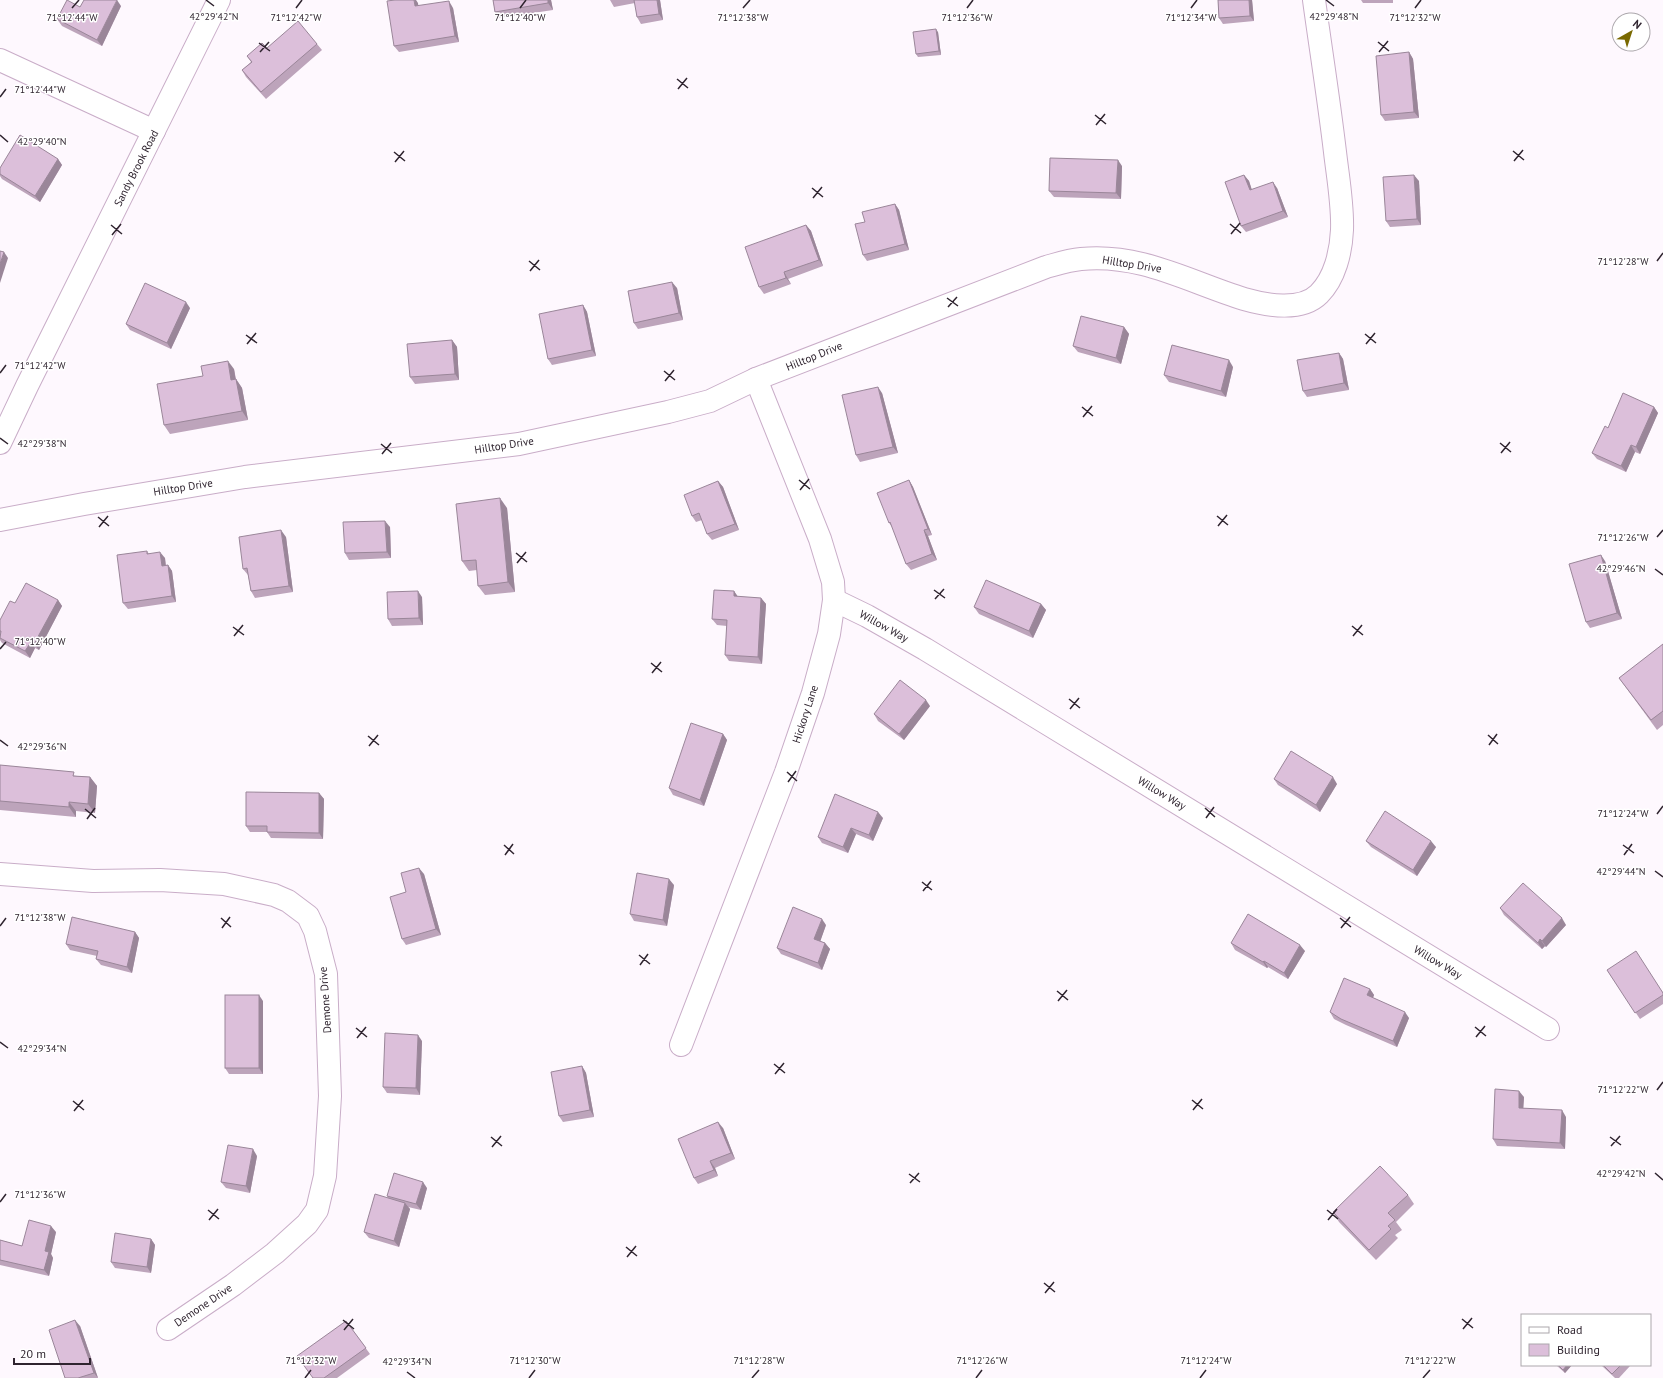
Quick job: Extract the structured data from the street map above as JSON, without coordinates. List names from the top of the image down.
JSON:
{
  "streets": {
    "street": [
      "Sandy Brook Road",
      "Hilltop Drive",
      "Willow Way",
      "Hickory Lane",
      "Demone Drive"
    ]
  },
  "crossings": [
    ["Hilltop Drive", "Hickory Lane"],
    ["Willow Way", "Hickory Lane"]
  ],
  "legend": ["Road", "Building"],
  "scale_bar": "20 m",
  "north": "top right",
  "coordinates": [
    "42°29'42\"N",
    "42°29'48\"N",
    "71°12'44\"W",
    "71°12'40\"W",
    "71°12'38\"W",
    "71°12'36\"W",
    "71°12'34\"W",
    "71°12'42\"W",
    "71°12'32\"W",
    "42°29'40\"N",
    "71°12'28\"W",
    "42°29'38\"N",
    "71°12'26\"W",
    "42°29'46\"N",
    "42°29'36\"N",
    "71°12'24\"W",
    "42°29'44\"N",
    "42°29'34\"N",
    "71°12'22\"W",
    "71°12'30\"W"
  ]
}
